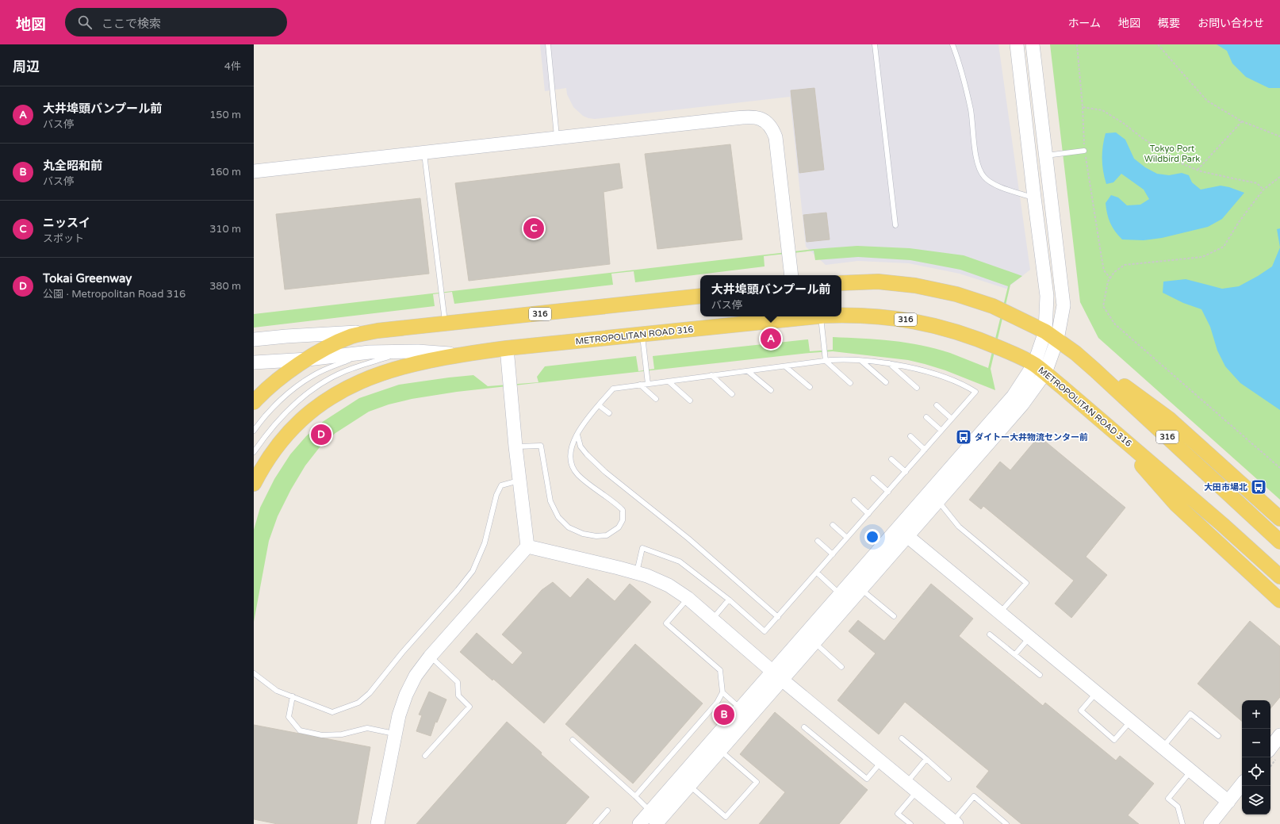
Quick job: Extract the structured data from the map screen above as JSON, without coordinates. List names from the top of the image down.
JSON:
{
  "streets": {
    "main road": ["316", "METROPOLITAN ROAD 316"]
  },
  "parks": ["Tokyo Port Wildbird Park"],
  "places": {
    "bus stop": ["ダイトー大井物流センター前", "大田市場北"]
  },
  "page": {
    "header": "地図",
    "search": "ここで検索",
    "nav": [
      "ホーム",
      "地図",
      "概要",
      "お問い合わせ"
    ],
    "heading": ["周辺", "4件"],
    "list": [
      {
        "mark": "A",
        "name": "大井埠頭バンプール前",
        "note": "バス停",
        "value": "150 m"
      },
      {
        "mark": "B",
        "name": "丸全昭和前",
        "note": "バス停",
        "value": "160 m"
      },
      {
        "mark": "C",
        "name": "ニッスイ",
        "note": "スポット",
        "value": "310 m"
      },
      {
        "mark": "D",
        "name": "Tokai Greenway",
        "note": "公園 · Metropolitan Road 316",
        "value": "380 m"
      }
    ],
    "pins": [
      "C",
      "A",
      "D",
      "B"
    ],
    "popup": ["大井埠頭バンプール前", "バス停"],
    "map_buttons": ["+", "−"]
  }
}
